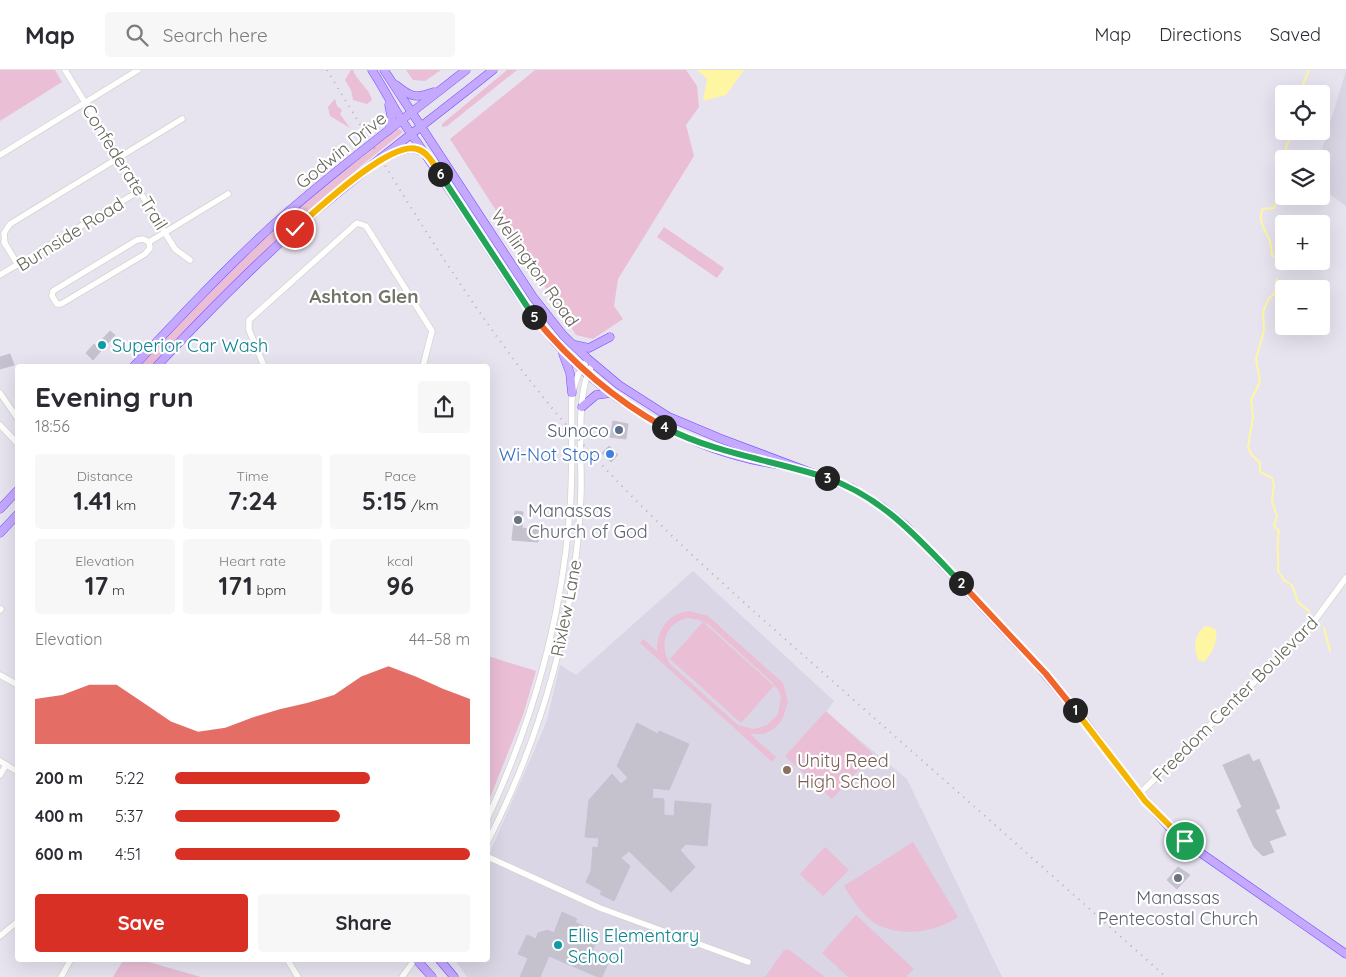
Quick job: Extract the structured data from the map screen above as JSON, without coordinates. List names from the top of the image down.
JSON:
{
  "streets": {
    "main road": ["Godwin Drive", "Wellington Road"],
    "street": [
      "Confederate Trail",
      "Burnside Road",
      "Rixlew Lane",
      "Freedom Center Boulevard"
    ]
  },
  "crossings": [
    ["Godwin Drive", "Wellington Road"],
    ["Confederate Trail", "Burnside Road"],
    ["Wellington Road", "Rixlew Lane"],
    ["Wellington Road", "Freedom Center Boulevard"]
  ],
  "districts": ["Ashton Glen"],
  "places": [
    "Superior Car Wash",
    "Sunoco",
    "Wi-Not Stop",
    "Manassas Church of God",
    "Unity Reed High School",
    "Manassas Pentecostal Church",
    "Ellis Elementary School"
  ],
  "page": {
    "header": "Map",
    "search": "Search here",
    "nav": ["Map", "Directions", "Saved"],
    "map_buttons": ["+", "−"],
    "pins": [
      "6",
      "5",
      "4",
      "3",
      "2",
      "1"
    ],
    "heading": ["Evening run", "18:56"],
    "stats": [
      ["Distance", "1.41 km"],
      ["Time", "7:24"],
      ["Pace", "5:15 /km"],
      ["Elevation", "17 m"],
      ["Heart rate", "171 bpm"],
      ["kcal", "96"]
    ],
    "chart": ["Elevation", "44–58 m"],
    "list": [
      {
        "name": "200 m",
        "note": "5:22"
      },
      {
        "name": "400 m",
        "note": "5:37"
      },
      {
        "name": "600 m",
        "note": "4:51"
      }
    ],
    "buttons": ["Save", "Share"]
  }
}
